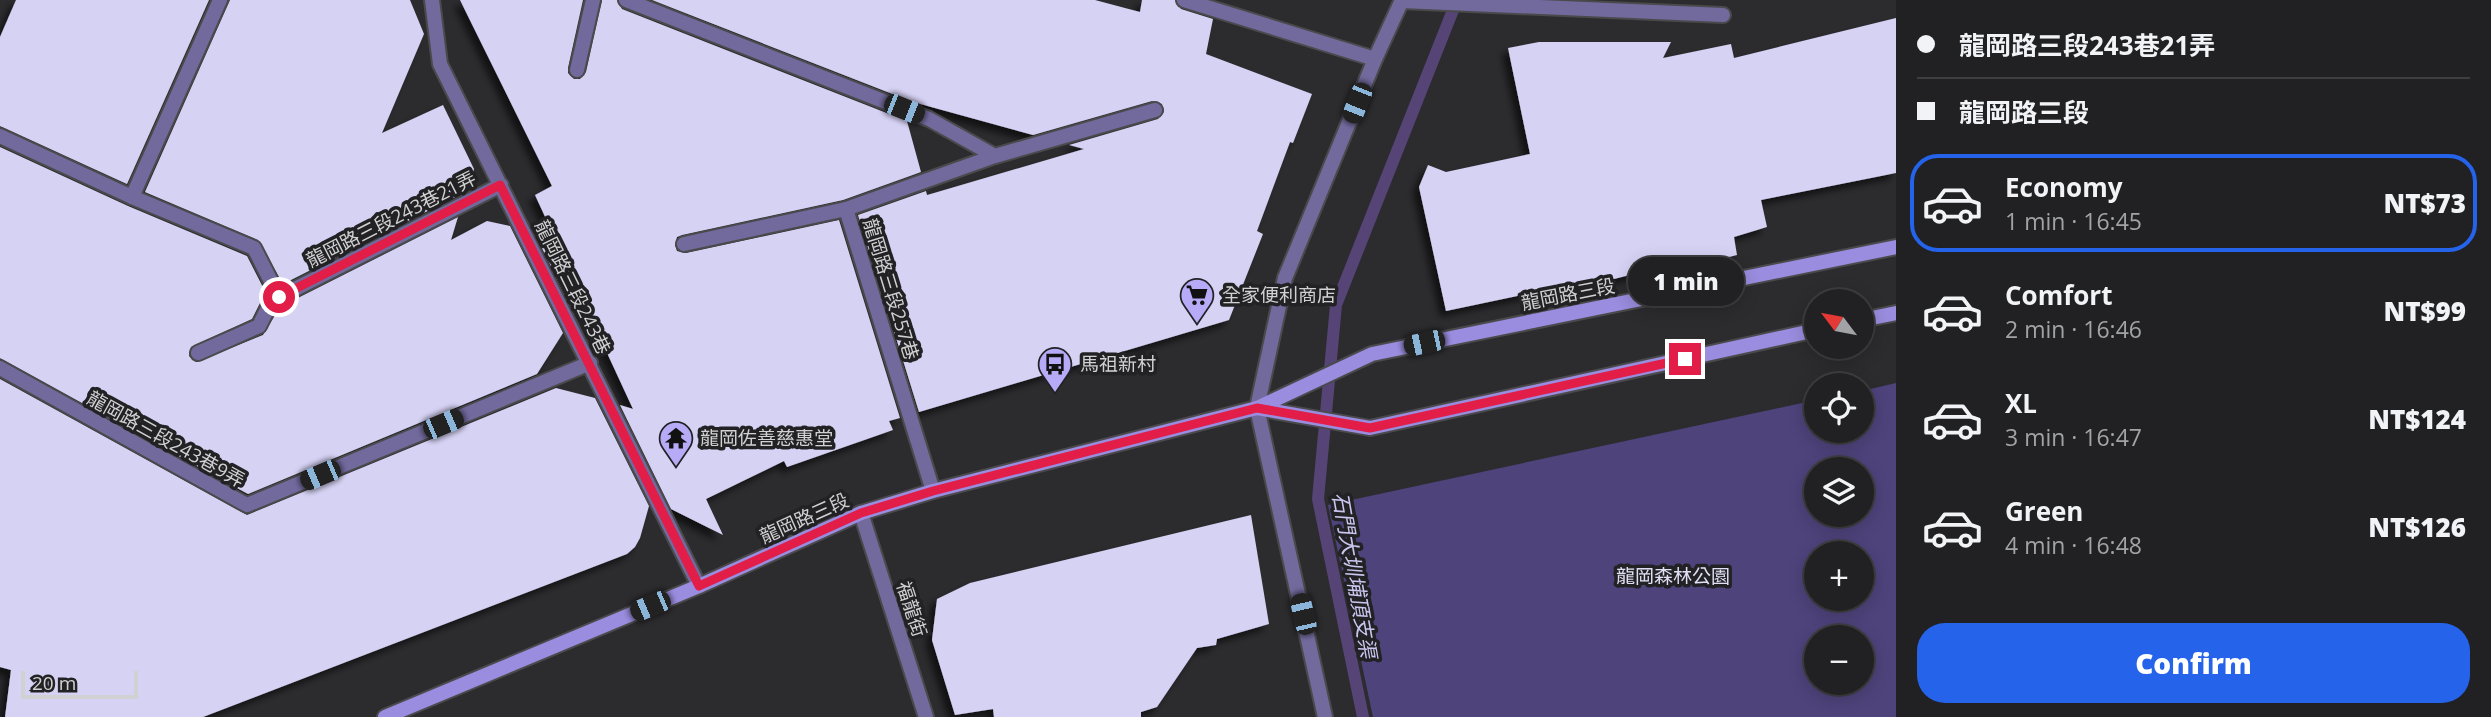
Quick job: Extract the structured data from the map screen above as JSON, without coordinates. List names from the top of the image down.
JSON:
{
  "streets": {
    "main road": ["龍岡路三段"],
    "street": [
      "龍岡路三段243巷21弄",
      "龍岡路三段243巷",
      "龍岡路三段257巷",
      "龍岡路三段243巷9弄",
      "福龍街"
    ]
  },
  "crossings": [
    ["龍岡路三段243巷21弄", "龍岡路三段243巷"],
    ["龍岡路三段243巷", "龍岡路三段"],
    ["龍岡路三段243巷", "龍岡路三段243巷9弄"],
    ["龍岡路三段257巷", "龍岡路三段"],
    ["龍岡路三段", "福龍街"]
  ],
  "water": ["石門大圳埔頂支渠"],
  "parks": ["龍岡森林公園"],
  "places": {
    "supermarket": ["全家便利商店"],
    "bus stop": ["馬祖新村"],
    "temple": ["龍岡佐善慈惠堂"]
  },
  "scale_bar": "20 m",
  "north": "top left",
  "page": {
    "banner": ["龍岡路三段243巷21弄", "龍岡路三段"],
    "list": [
      {
        "name": "Economy",
        "note": "1 min · 16:45",
        "value": "NT$73"
      },
      {
        "name": "Comfort",
        "note": "2 min · 16:46",
        "value": "NT$99"
      },
      {
        "name": "XL",
        "note": "3 min · 16:47",
        "value": "NT$124"
      },
      {
        "name": "Green",
        "note": "4 min · 16:48",
        "value": "NT$126"
      }
    ],
    "bubble": "1 min",
    "map_buttons": ["+", "−"],
    "buttons": "Confirm",
    "scale": "20 m"
  }
}
